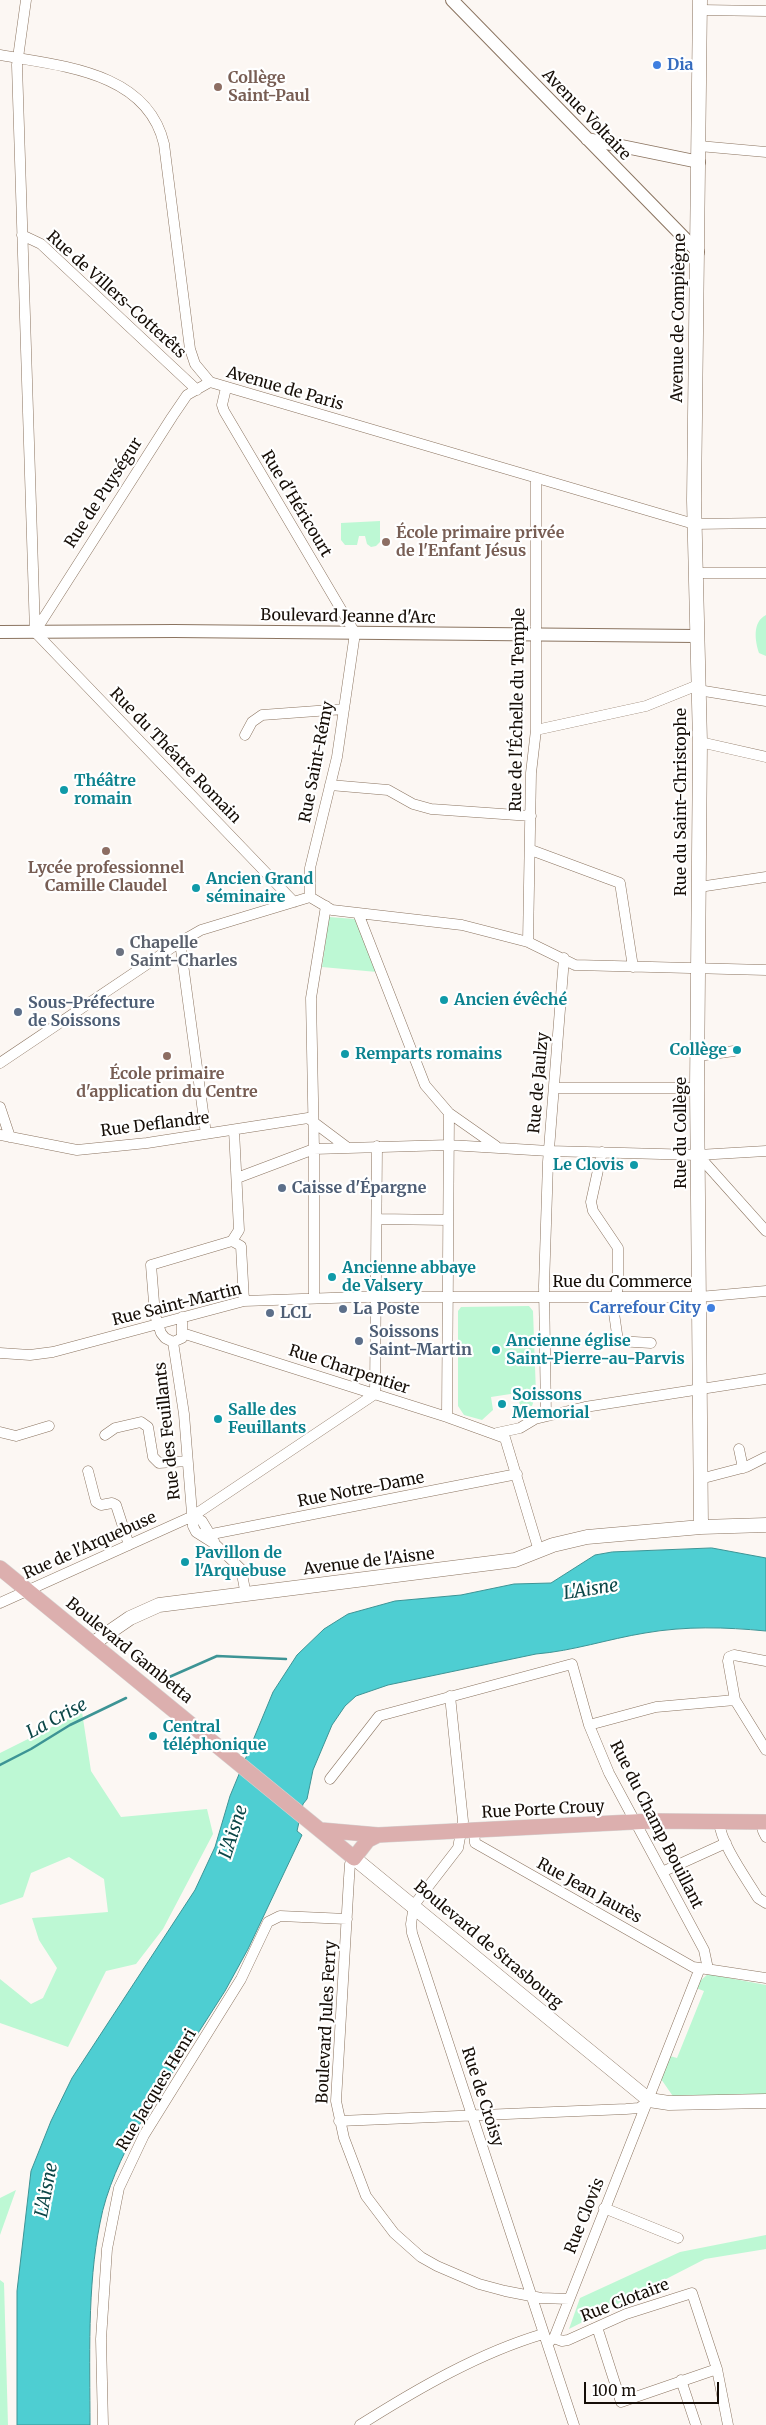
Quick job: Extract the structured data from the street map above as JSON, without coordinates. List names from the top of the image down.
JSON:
{
  "streets": {
    "main road": [
      "Avenue de Compiègne",
      "Rue du Saint-Christophe",
      "Rue du Collège",
      "Avenue de l'Aisne",
      "Boulevard Gambetta",
      "Rue Porte Crouy",
      "Boulevard de Strasbourg"
    ],
    "street": [
      "Avenue Voltaire",
      "Rue de Villers-Cotterêts",
      "Avenue de Paris",
      "Rue de Puységur",
      "Rue d'Héricourt",
      "Boulevard Jeanne d'Arc",
      "Rue de l'Échelle du Temple",
      "Rue du Théatre Romain",
      "Rue Saint-Rémy",
      "Rue de Jaulzy",
      "Rue Deflandre",
      "Rue du Commerce",
      "Rue Saint-Martin",
      "Rue Charpentier",
      "Rue des Feuillants",
      "Rue Notre-Dame",
      "Rue de l'Arquebuse",
      "Rue du Champ Bouillant",
      "Rue Jean Jaurès",
      "Boulevard Jules Ferry",
      "Rue Jacques Henri",
      "Rue de Croisy",
      "Rue Clovis",
      "Rue Clotaire"
    ]
  },
  "crossings": [
    ["Avenue Voltaire", "Avenue de Compiègne"],
    ["Rue de Villers-Cotterêts", "Rue de Puységur"],
    ["Avenue de Compiègne", "Avenue de Paris"],
    ["Avenue de Compiègne", "Boulevard Jeanne d'Arc"],
    ["Avenue de Compiègne", "Rue du Saint-Christophe"],
    ["Avenue de Paris", "Rue de Puységur"],
    ["Avenue de Paris", "Rue d'Héricourt"],
    ["Avenue de Paris", "Rue de l'Échelle du Temple"],
    ["Rue de Puységur", "Boulevard Jeanne d'Arc"],
    ["Rue de Puységur", "Rue du Théatre Romain"],
    ["Rue d'Héricourt", "Boulevard Jeanne d'Arc"],
    ["Rue d'Héricourt", "Rue Saint-Rémy"],
    ["Boulevard Jeanne d'Arc", "Rue de l'Échelle du Temple"],
    ["Boulevard Jeanne d'Arc", "Rue du Théatre Romain"],
    ["Boulevard Jeanne d'Arc", "Rue Saint-Rémy"],
    ["Boulevard Jeanne d'Arc", "Rue du Saint-Christophe"],
    ["Rue du Saint-Christophe", "Rue du Collège"],
    ["Rue de Jaulzy", "Rue du Commerce"],
    ["Rue de Jaulzy", "Rue Saint-Martin"],
    ["Rue du Collège", "Rue du Commerce"],
    ["Rue du Collège", "Avenue de l'Aisne"],
    ["Rue du Commerce", "Rue Saint-Martin"],
    ["Rue Charpentier", "Rue de l'Arquebuse"],
    ["Rue des Feuillants", "Rue Notre-Dame"],
    ["Rue des Feuillants", "Rue de l'Arquebuse"],
    ["Rue des Feuillants", "Avenue de l'Aisne"],
    ["Rue de l'Arquebuse", "Boulevard Gambetta"],
    ["Avenue de l'Aisne", "Boulevard Gambetta"],
    ["Boulevard Gambetta", "Boulevard de Strasbourg"],
    ["Rue Porte Crouy", "Rue du Champ Bouillant"],
    ["Rue Porte Crouy", "Rue Jean Jaurès"],
    ["Rue Porte Crouy", "Boulevard de Strasbourg"],
    ["Rue du Champ Bouillant", "Rue Jean Jaurès"],
    ["Rue du Champ Bouillant", "Rue Clovis"],
    ["Rue Jean Jaurès", "Rue Clovis"],
    ["Boulevard de Strasbourg", "Boulevard Jules Ferry"],
    ["Boulevard de Strasbourg", "Rue de Croisy"],
    ["Boulevard de Strasbourg", "Rue Clovis"],
    ["Boulevard Jules Ferry", "Rue Jacques Henri"],
    ["Boulevard Jules Ferry", "Rue de Croisy"],
    ["Rue de Croisy", "Rue Clovis"],
    ["Rue de Croisy", "Rue Clotaire"],
    ["Rue Clovis", "Rue Clotaire"]
  ],
  "water": ["L'Aisne", "La Crise"],
  "places": [
    "Dia",
    "Collège Saint-Paul",
    "École primaire privée de l'Enfant Jésus",
    "Théâtre romain",
    "Lycée professionnel Camille Claudel",
    "Ancien Grand séminaire",
    "Chapelle Saint-Charles",
    "Ancien évêché",
    "Sous-Préfecture de Soissons",
    "Collège",
    "Remparts romains",
    "École primaire d'application du Centre",
    "Le Clovis",
    "Caisse d'Épargne",
    "Ancienne abbaye de Valsery",
    "Carrefour City",
    "La Poste",
    "LCL",
    "Soissons Saint-Martin",
    "Ancienne église Saint-Pierre-au-Parvis",
    "Soissons Memorial",
    "Salle des Feuillants",
    "Pavillon de l'Arquebuse",
    "Central téléphonique"
  ],
  "scale_bar": "100 m"
}
